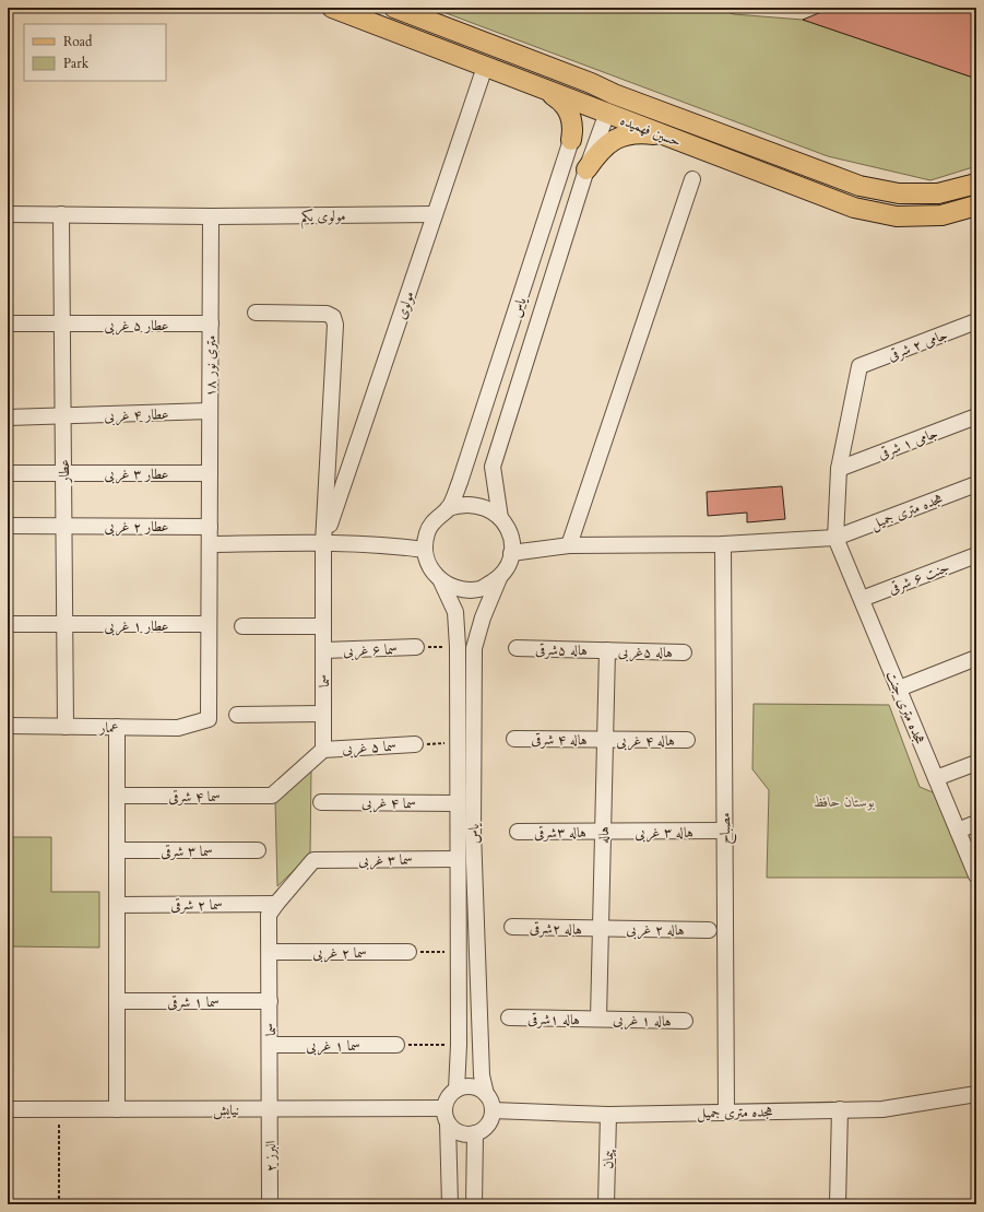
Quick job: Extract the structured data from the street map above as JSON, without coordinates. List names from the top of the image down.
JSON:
{
  "streets": {
    "main road": ["حسین فهمیده"],
    "street": [
      "مولوی یکم",
      "مولوی",
      "یاس",
      "عطار ۵ غربی",
      "جامی ۲ شرقی",
      "۱۸ متری نور",
      "عطار ۴ غربی",
      "جامی ۱ شرقی",
      "عطار",
      "عطار ۳ غربی",
      "هجده متری جمیل",
      "عطار ۲ غربی",
      "جنت ۶ شرقی",
      "عطار ۱ غربی",
      "سما ۶ غربی",
      "هاله ۵شرقی",
      "هاله ۵غربی",
      "سما",
      "هجده متری جنت",
      "عمار",
      "هاله ۴ شرقی",
      "هاله ۴ غربی",
      "سما ۵ غربی",
      "سما ۴ شرقی",
      "سما ۴ غربی",
      "مصباح",
      "هاله ۳شرقی",
      "هاله ۳ غربی",
      "هاله",
      "سما ۳ شرقی",
      "سما ۳ غربی",
      "سما ۲ شرقی",
      "هاله ۲شرقی",
      "هاله ۲ غربی",
      "سما ۲ غربی",
      "سما ۱ شرقی",
      "هاله ۱شرقی",
      "هاله ۱ غربی",
      "سما ۱ غربی",
      "نیایش",
      "البرز ۲",
      "پیمان"
    ]
  },
  "crossings": [
    ["حسین فهمیده", "مولوی"],
    ["حسین فهمیده", "یاس"],
    ["مولوی یکم", "مولوی"],
    ["مولوی یکم", "۱۸ متری نور"],
    ["مولوی", "سما"],
    ["یاس", "هجده متری جمیل"],
    ["یاس", "سما ۴ غربی"],
    ["یاس", "سما ۳ غربی"],
    ["یاس", "نیایش"],
    ["عطار ۵ غربی", "۱۸ متری نور"],
    ["عطار ۵ غربی", "عطار"],
    ["جامی ۲ شرقی", "جامی ۱ شرقی"],
    ["۱۸ متری نور", "عطار ۴ غربی"],
    ["۱۸ متری نور", "عطار ۳ غربی"],
    ["۱۸ متری نور", "عطار ۲ غربی"],
    ["۱۸ متری نور", "عطار ۱ غربی"],
    ["۱۸ متری نور", "عمار"],
    ["عطار ۴ غربی", "عطار"],
    ["عطار", "عطار ۳ غربی"],
    ["عطار", "عطار ۲ غربی"],
    ["عطار", "عطار ۱ غربی"],
    ["عطار", "عمار"],
    ["هجده متری جمیل", "هجده متری جنت"],
    ["هجده متری جمیل", "مصباح"],
    ["هجده متری جمیل", "نیایش"],
    ["هجده متری جمیل", "پیمان"],
    ["جنت ۶ شرقی", "هجده متری جنت"],
    ["سما ۶ غربی", "سما"],
    ["هاله ۵شرقی", "هاله ۵غربی"],
    ["هاله ۵شرقی", "هاله"],
    ["هاله ۵غربی", "هاله"],
    ["سما", "سما ۵ غربی"],
    ["سما", "سما ۴ شرقی"],
    ["سما", "سما ۳ غربی"],
    ["سما", "سما ۲ شرقی"],
    ["سما", "سما ۲ غربی"],
    ["سما", "سما ۱ شرقی"],
    ["سما", "سما ۱ غربی"],
    ["سما", "نیایش"],
    ["سما", "البرز ۲"],
    ["هاله ۴ شرقی", "هاله ۴ غربی"],
    ["هاله ۴ شرقی", "هاله"],
    ["هاله ۴ غربی", "هاله"],
    ["سما ۵ غربی", "سما ۴ شرقی"],
    ["مصباح", "هاله ۳ غربی"],
    ["هاله ۳شرقی", "هاله ۳ غربی"],
    ["هاله ۳شرقی", "هاله"],
    ["هاله ۳ غربی", "هاله"],
    ["هاله", "هاله ۲شرقی"],
    ["هاله", "هاله ۲ غربی"],
    ["هاله", "هاله ۱شرقی"],
    ["هاله", "هاله ۱ غربی"],
    ["هاله ۲شرقی", "هاله ۲ غربی"],
    ["هاله ۱شرقی", "هاله ۱ غربی"],
    ["نیایش", "البرز ۲"]
  ],
  "parks": ["بوستان حافظ"],
  "legend": ["Road", "Park"]
}
